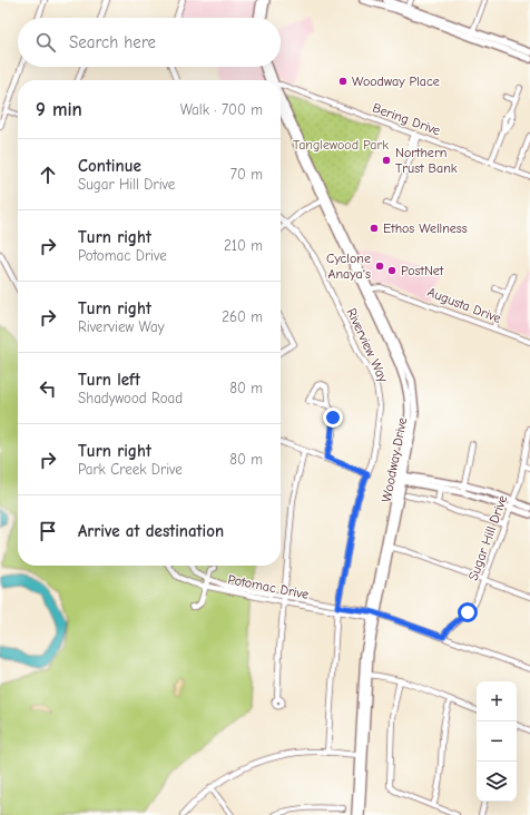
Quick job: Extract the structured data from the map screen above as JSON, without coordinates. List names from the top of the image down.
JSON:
{
  "streets": {
    "main road": ["Woodway Drive"],
    "street": [
      "Bering Drive",
      "Augusta Drive",
      "Riverview Way",
      "Sugar Hill Drive",
      "Potomac Drive"
    ]
  },
  "crossings": [
    ["Augusta Drive", "Woodway Drive"],
    ["Riverview Way", "Potomac Drive"],
    ["Woodway Drive", "Potomac Drive"],
    ["Sugar Hill Drive", "Potomac Drive"]
  ],
  "parks": ["Tanglewood Park"],
  "places": [
    "Woodway Place",
    "Northern Trust Bank",
    "Ethos Wellness",
    "Cyclone Anaya's",
    "PostNet"
  ],
  "page": {
    "search": "Search here",
    "heading": ["9 min", "Walk · 700 m"],
    "list": [
      ["Continue", "Sugar Hill Drive", "70 m"],
      ["Turn right", "Potomac Drive", "210 m"],
      ["Turn right", "Riverview Way", "260 m"],
      ["Turn left", "Shadywood Road", "80 m"],
      ["Turn right", "Park Creek Drive", "80 m"],
      "Arrive at destination"
    ],
    "map_buttons": ["+", "−"]
  }
}
